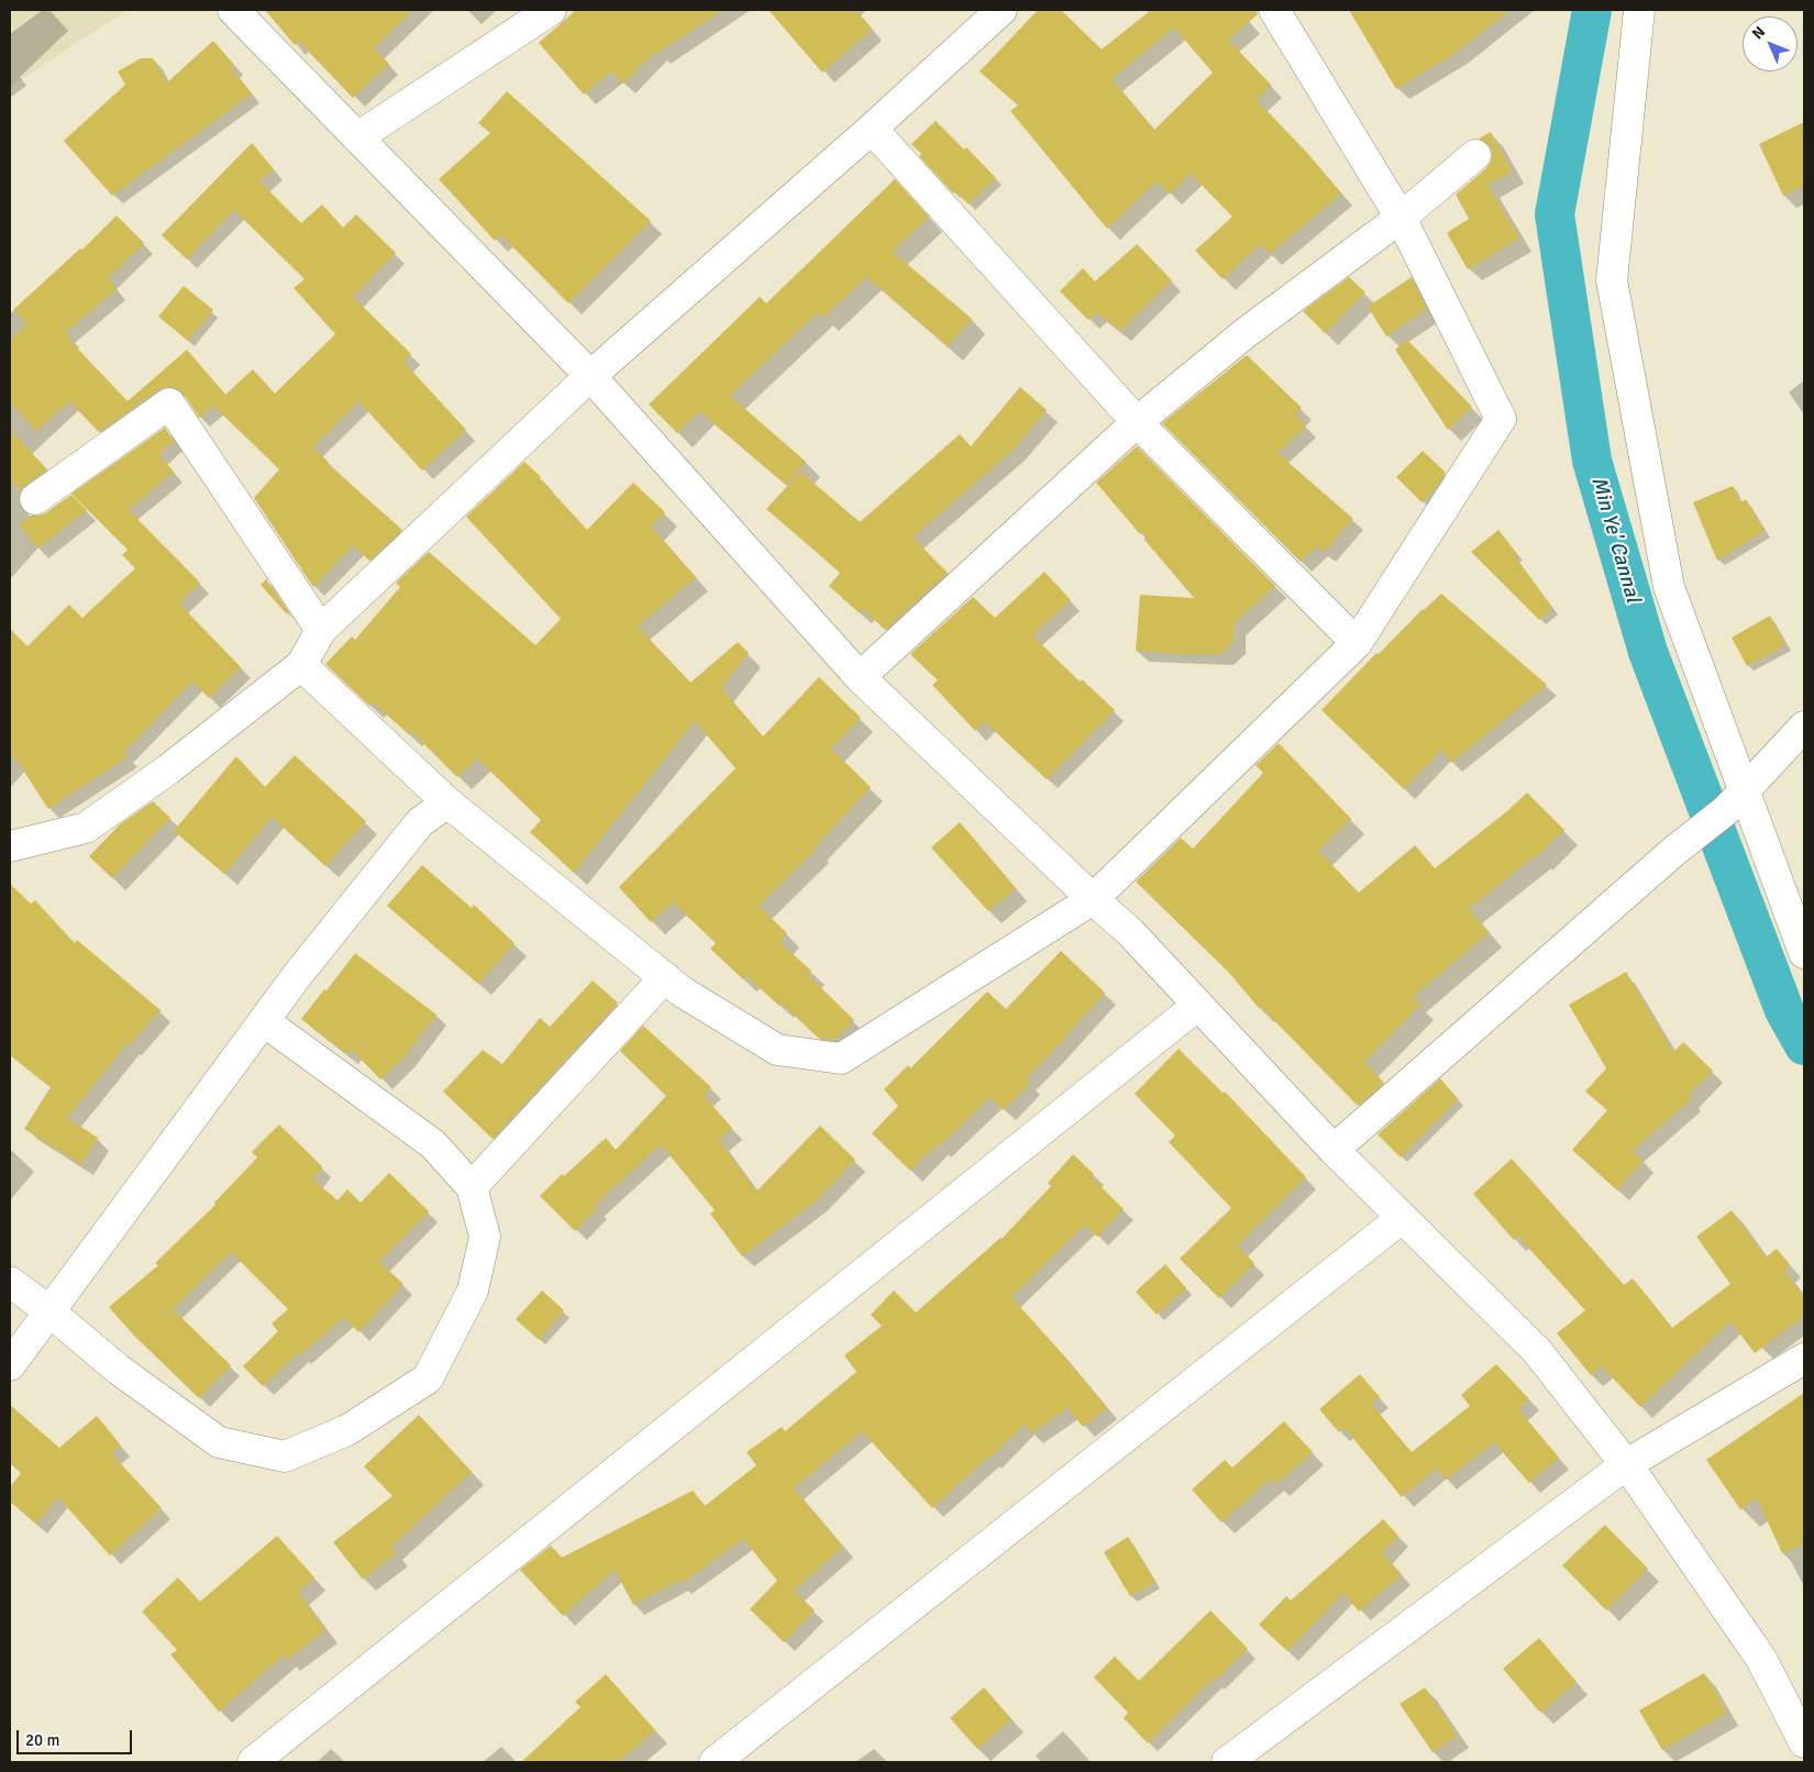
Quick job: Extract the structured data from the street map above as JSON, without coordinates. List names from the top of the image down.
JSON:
{
  "water": ["Min Ye' Cannal"],
  "scale_bar": "20 m",
  "north": "top left"
}
